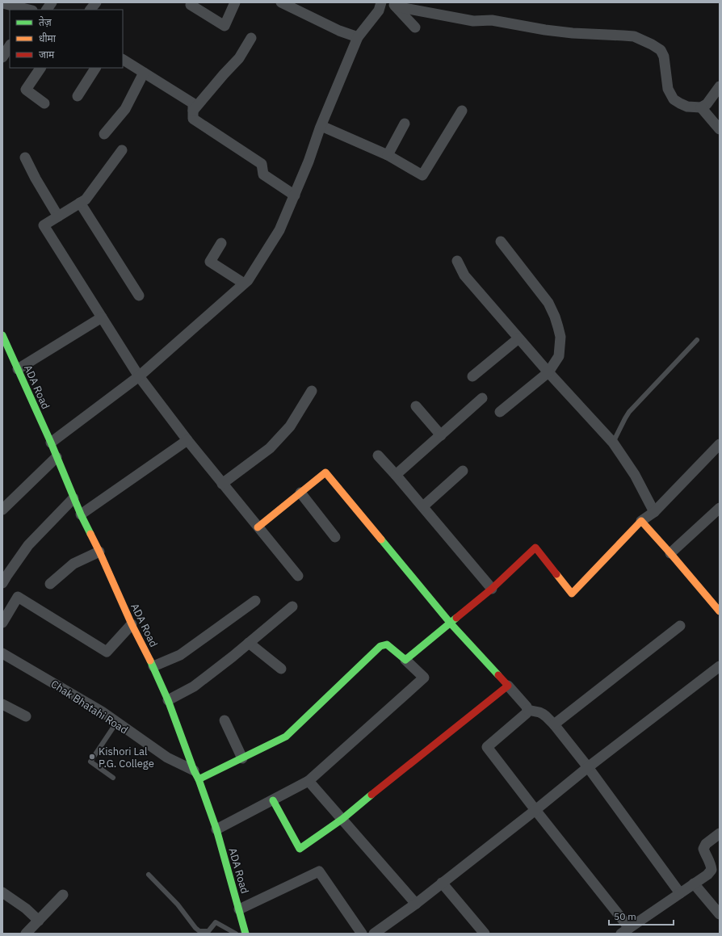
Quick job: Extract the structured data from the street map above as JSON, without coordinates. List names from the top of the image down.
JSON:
{
  "streets": {
    "street": ["ADA Road", "Chak Bhatahi Road"]
  },
  "crossings": [
    ["ADA Road", "Chak Bhatahi Road"]
  ],
  "places": ["Kishori Lal P.G. College"],
  "legend": ["तेज़", "धीमा", "जाम"],
  "scale_bar": "50 m"
}
